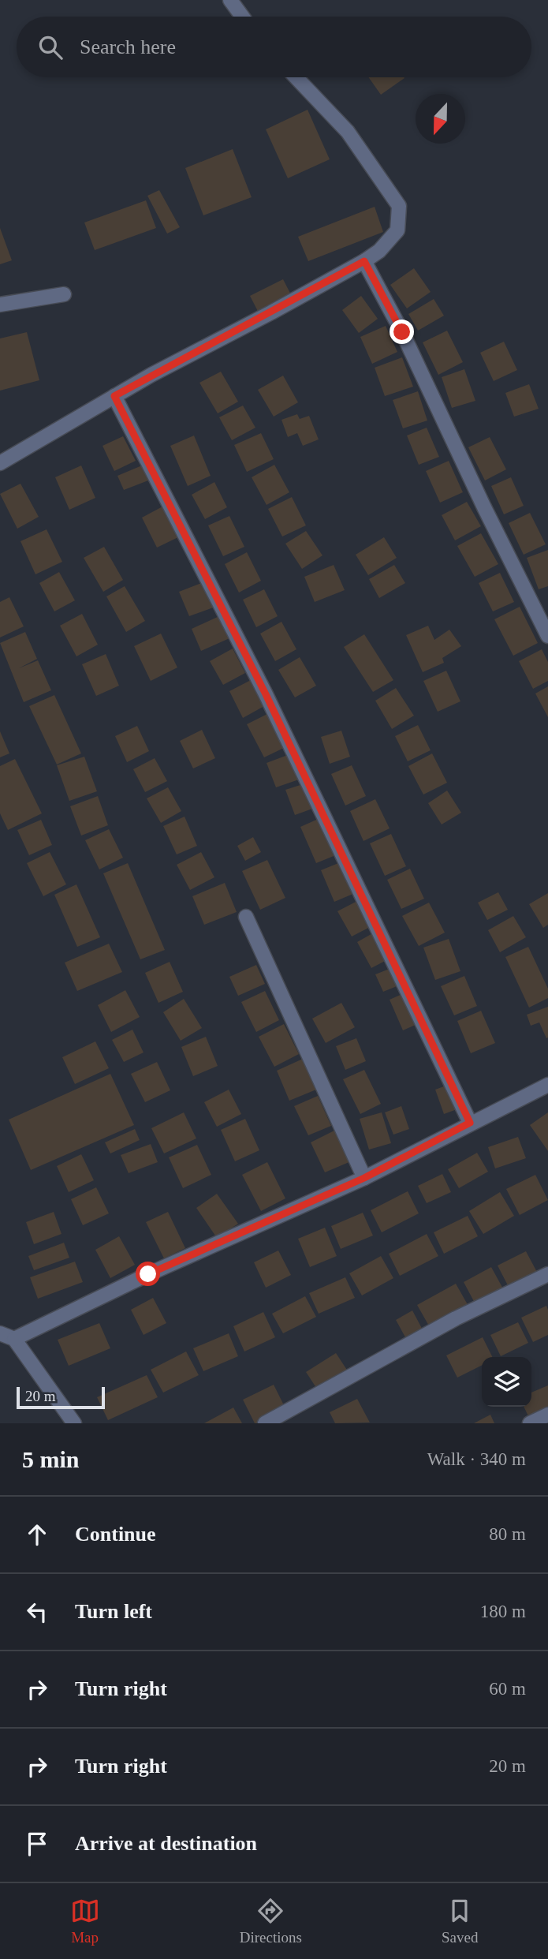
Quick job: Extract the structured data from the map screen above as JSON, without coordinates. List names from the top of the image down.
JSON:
{
  "scale_bar": "20 m",
  "north": "bottom",
  "page": {
    "search": "Search here",
    "scale": "20 m",
    "heading": ["5 min", "Walk · 340 m"],
    "list": [
      ["Continue", "80 m"],
      ["Turn left", "180 m"],
      ["Turn right", "60 m"],
      ["Turn right", "20 m"],
      "Arrive at destination"
    ],
    "nav": ["Map", "Directions", "Saved"]
  }
}
